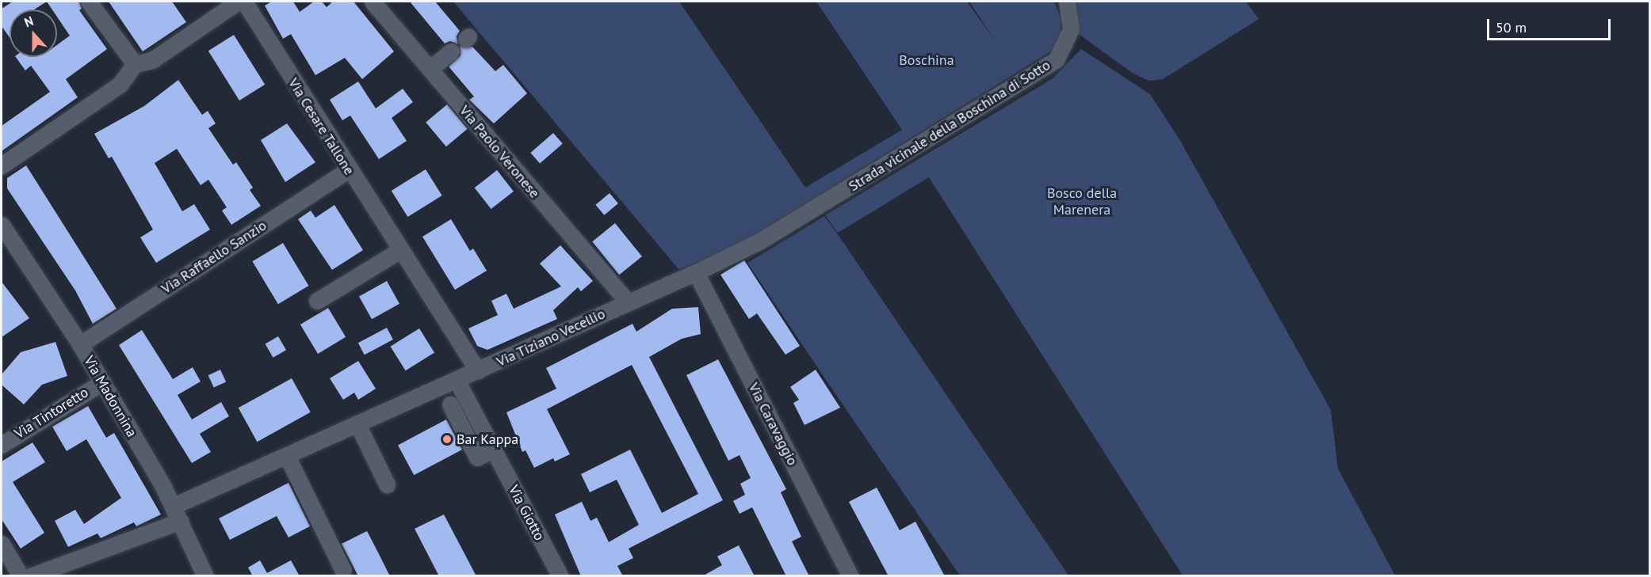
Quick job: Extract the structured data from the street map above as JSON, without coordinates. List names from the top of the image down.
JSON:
{
  "streets": {
    "street": [
      "Strada vicinale della Boschina di Sotto",
      "Via Cesare Tallone",
      "Via Paolo Veronese",
      "Via Raffaello Sanzio",
      "Via Tiziano Vecellio",
      "Via Madonnina",
      "Via Tintoretto",
      "Via Caravaggio",
      "Via Giotto"
    ]
  },
  "crossings": [
    ["Strada vicinale della Boschina di Sotto", "Via Tiziano Vecellio"],
    ["Via Cesare Tallone", "Via Raffaello Sanzio"],
    ["Via Cesare Tallone", "Via Tiziano Vecellio"],
    ["Via Paolo Veronese", "Via Tiziano Vecellio"],
    ["Via Raffaello Sanzio", "Via Madonnina"],
    ["Via Tiziano Vecellio", "Via Madonnina"],
    ["Via Tiziano Vecellio", "Via Caravaggio"],
    ["Via Tiziano Vecellio", "Via Giotto"],
    ["Via Madonnina", "Via Tintoretto"]
  ],
  "parks": ["Boschina", "Bosco della Marenera"],
  "places": ["Bar Kappa"],
  "scale_bar": "50 m",
  "north": "top"
}
